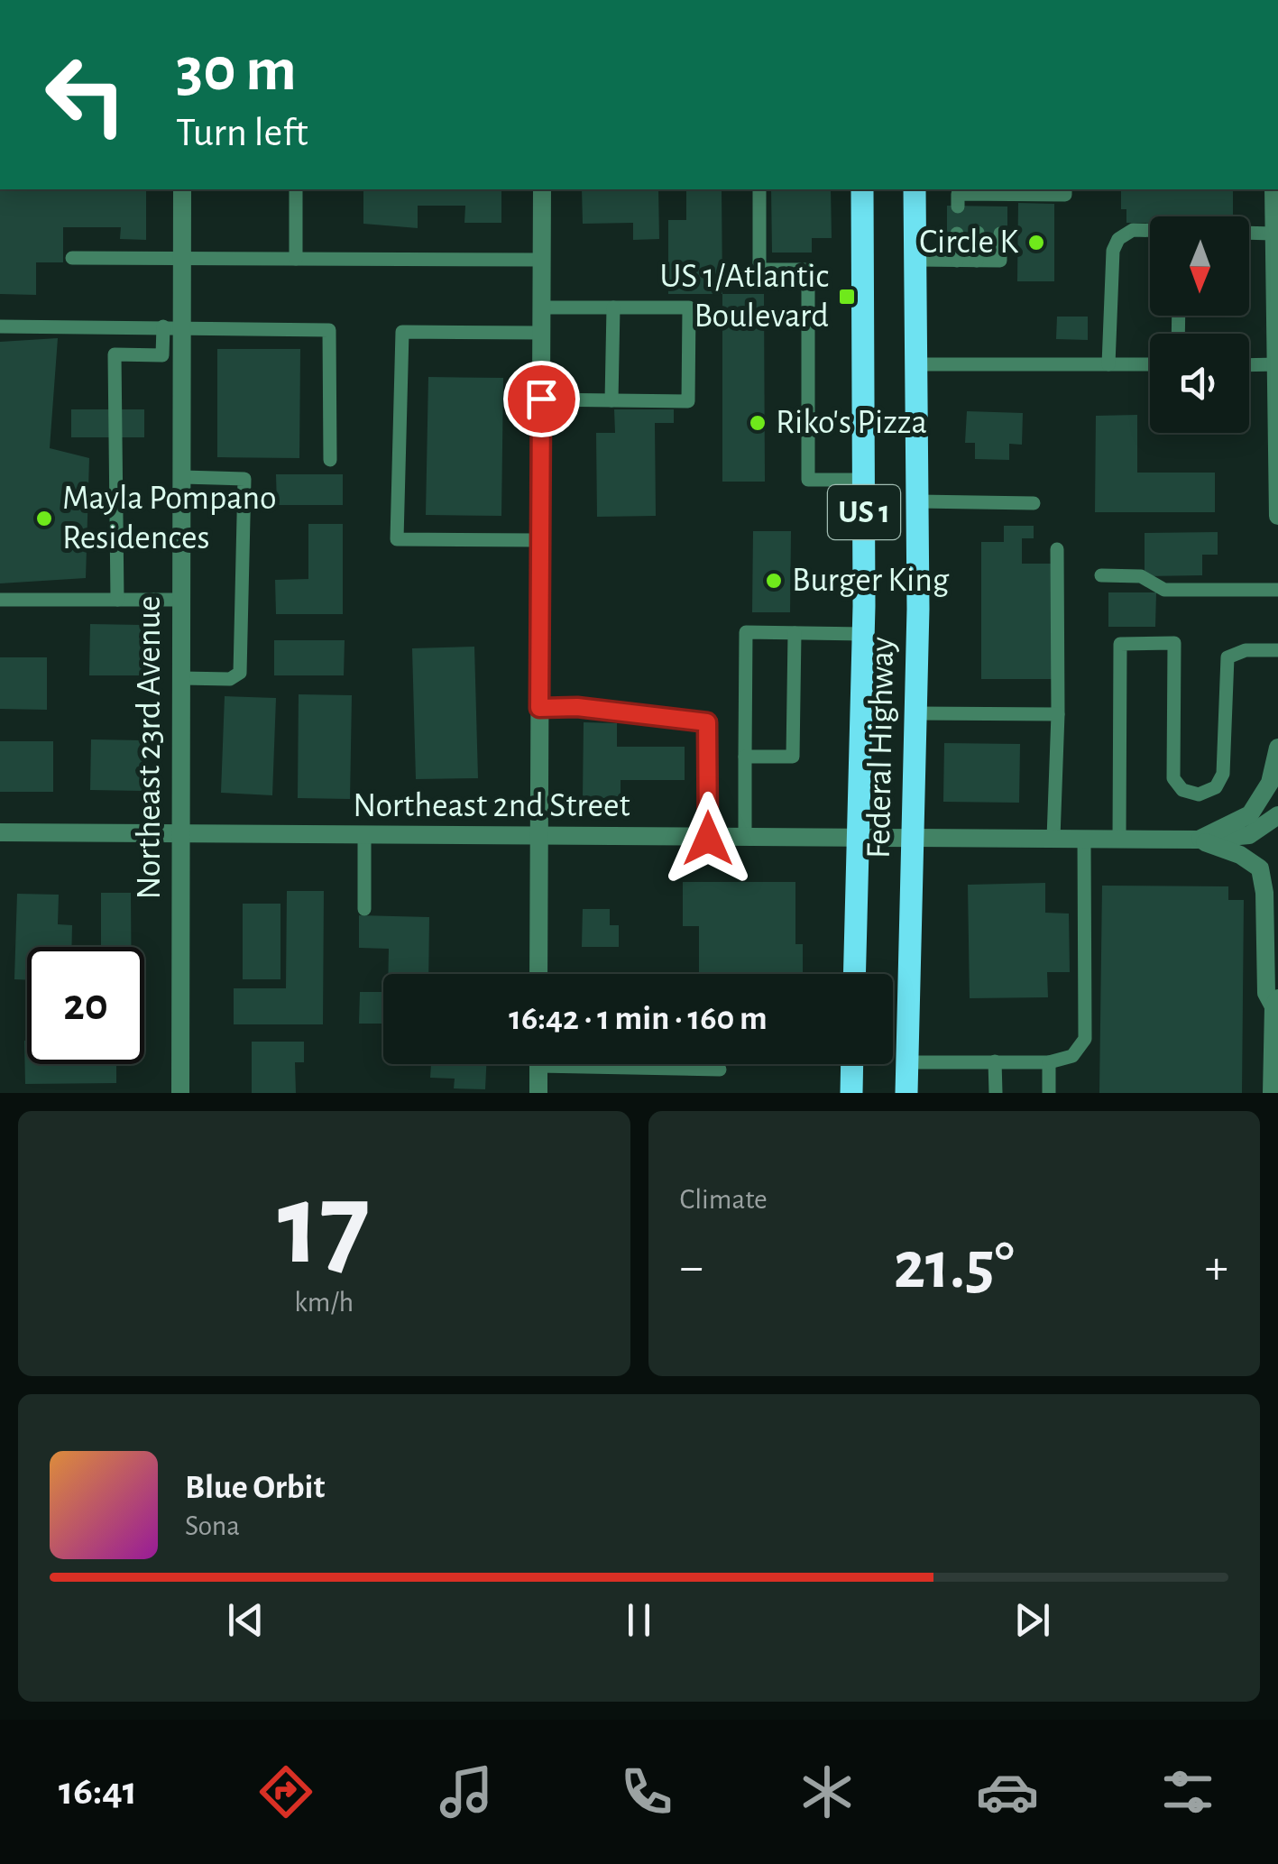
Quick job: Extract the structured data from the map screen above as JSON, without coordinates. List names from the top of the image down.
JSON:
{
  "streets": {
    "main road": ["US 1", "Federal Highway"],
    "street": ["Northeast 23rd Avenue", "Northeast 2nd Street"]
  },
  "crossings": [
    ["Northeast 23rd Avenue", "Northeast 2nd Street"],
    ["Federal Highway", "Northeast 2nd Street"]
  ],
  "places": {
    "other": [
      "Circle K",
      "Riko's Pizza",
      "Mayla Pompano Residences",
      "Burger King"
    ],
    "transit": ["US 1/Atlantic Boulevard"]
  },
  "north": "bottom",
  "page": {
    "turn": ["30 m", "Turn left"],
    "limit": "20",
    "trip": "16:42 · 1 min · 160 m",
    "tile": [
      ["17", "km/h"],
      "Climate"
    ],
    "heat": ["−", "21.5°", "+"],
    "song": ["Blue Orbit", "Sona"],
    "tabs": "16:41"
  }
}
